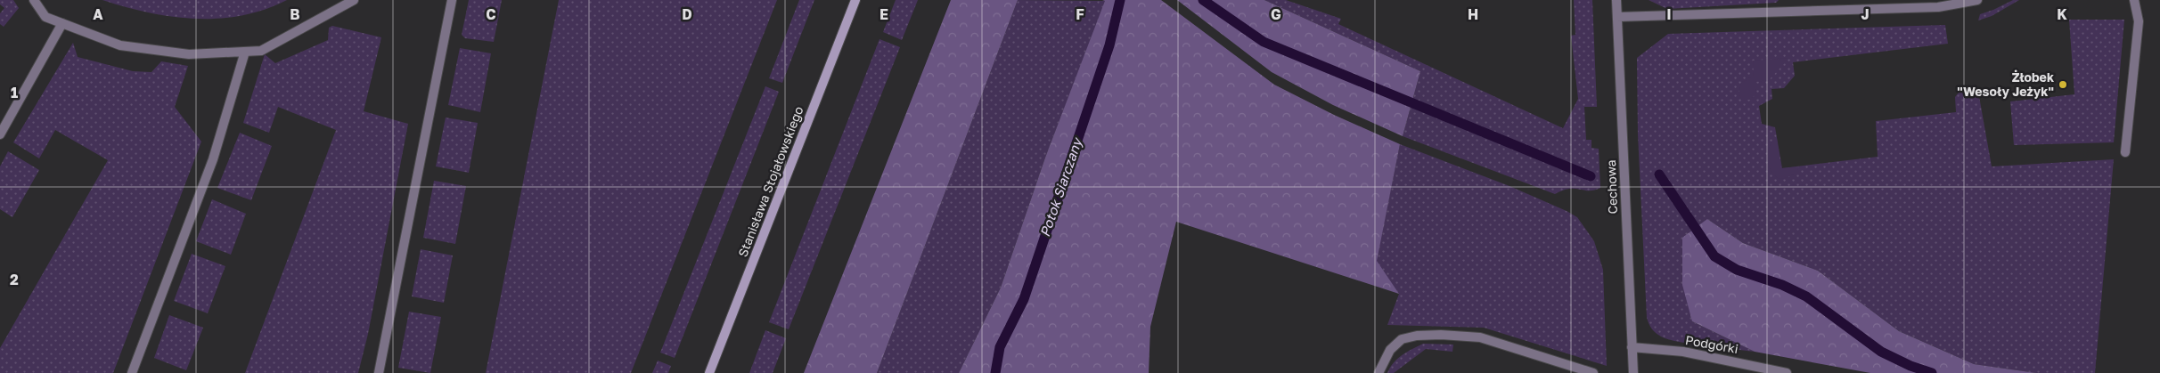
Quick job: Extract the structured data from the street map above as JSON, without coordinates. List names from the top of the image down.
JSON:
{
  "streets": {
    "street": ["Stanisława Stojałowskiego", "Cechowa", "Podgórki"]
  },
  "crossings": [
    ["Cechowa", "Podgórki"]
  ],
  "water": ["Potok Siarczany"],
  "places": ["Żłobek \"Wesoły Jeżyk\""],
  "grid": {
    "columns": [
      "A",
      "B",
      "C",
      "D",
      "E",
      "F",
      "G",
      "H",
      "I",
      "J",
      "K"
    ],
    "rows": ["1", "2"]
  }
}
